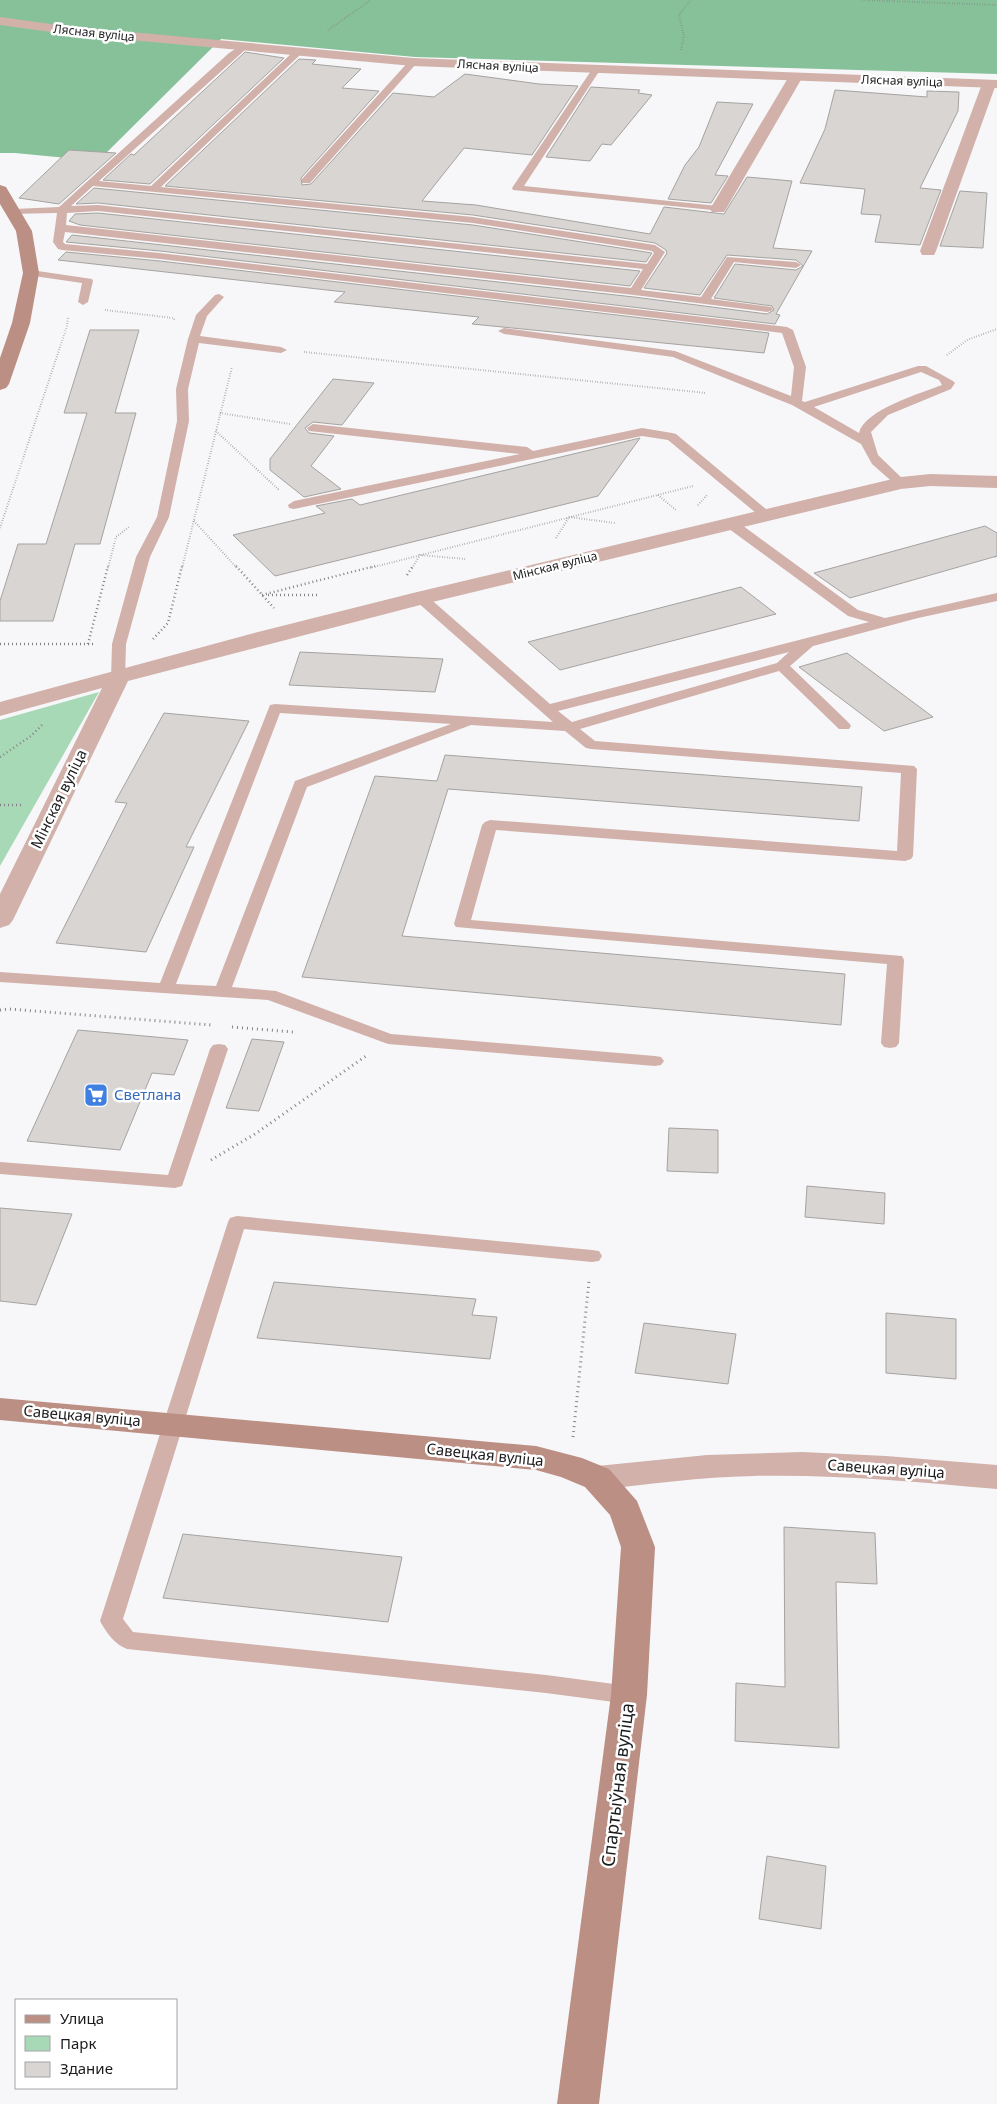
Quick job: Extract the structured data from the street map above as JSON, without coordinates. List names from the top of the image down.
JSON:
{
  "streets": {
    "main road": ["Савецкая вуліца", "Спартыўная вуліца"],
    "street": ["Лясная вуліца", "Мінская вуліца"]
  },
  "crossings": [
    ["Савецкая вуліца", "Спартыўная вуліца"]
  ],
  "places": {
    "supermarket": ["Светлана"]
  },
  "legend": ["Улица", "Парк", "Здание"]
}
